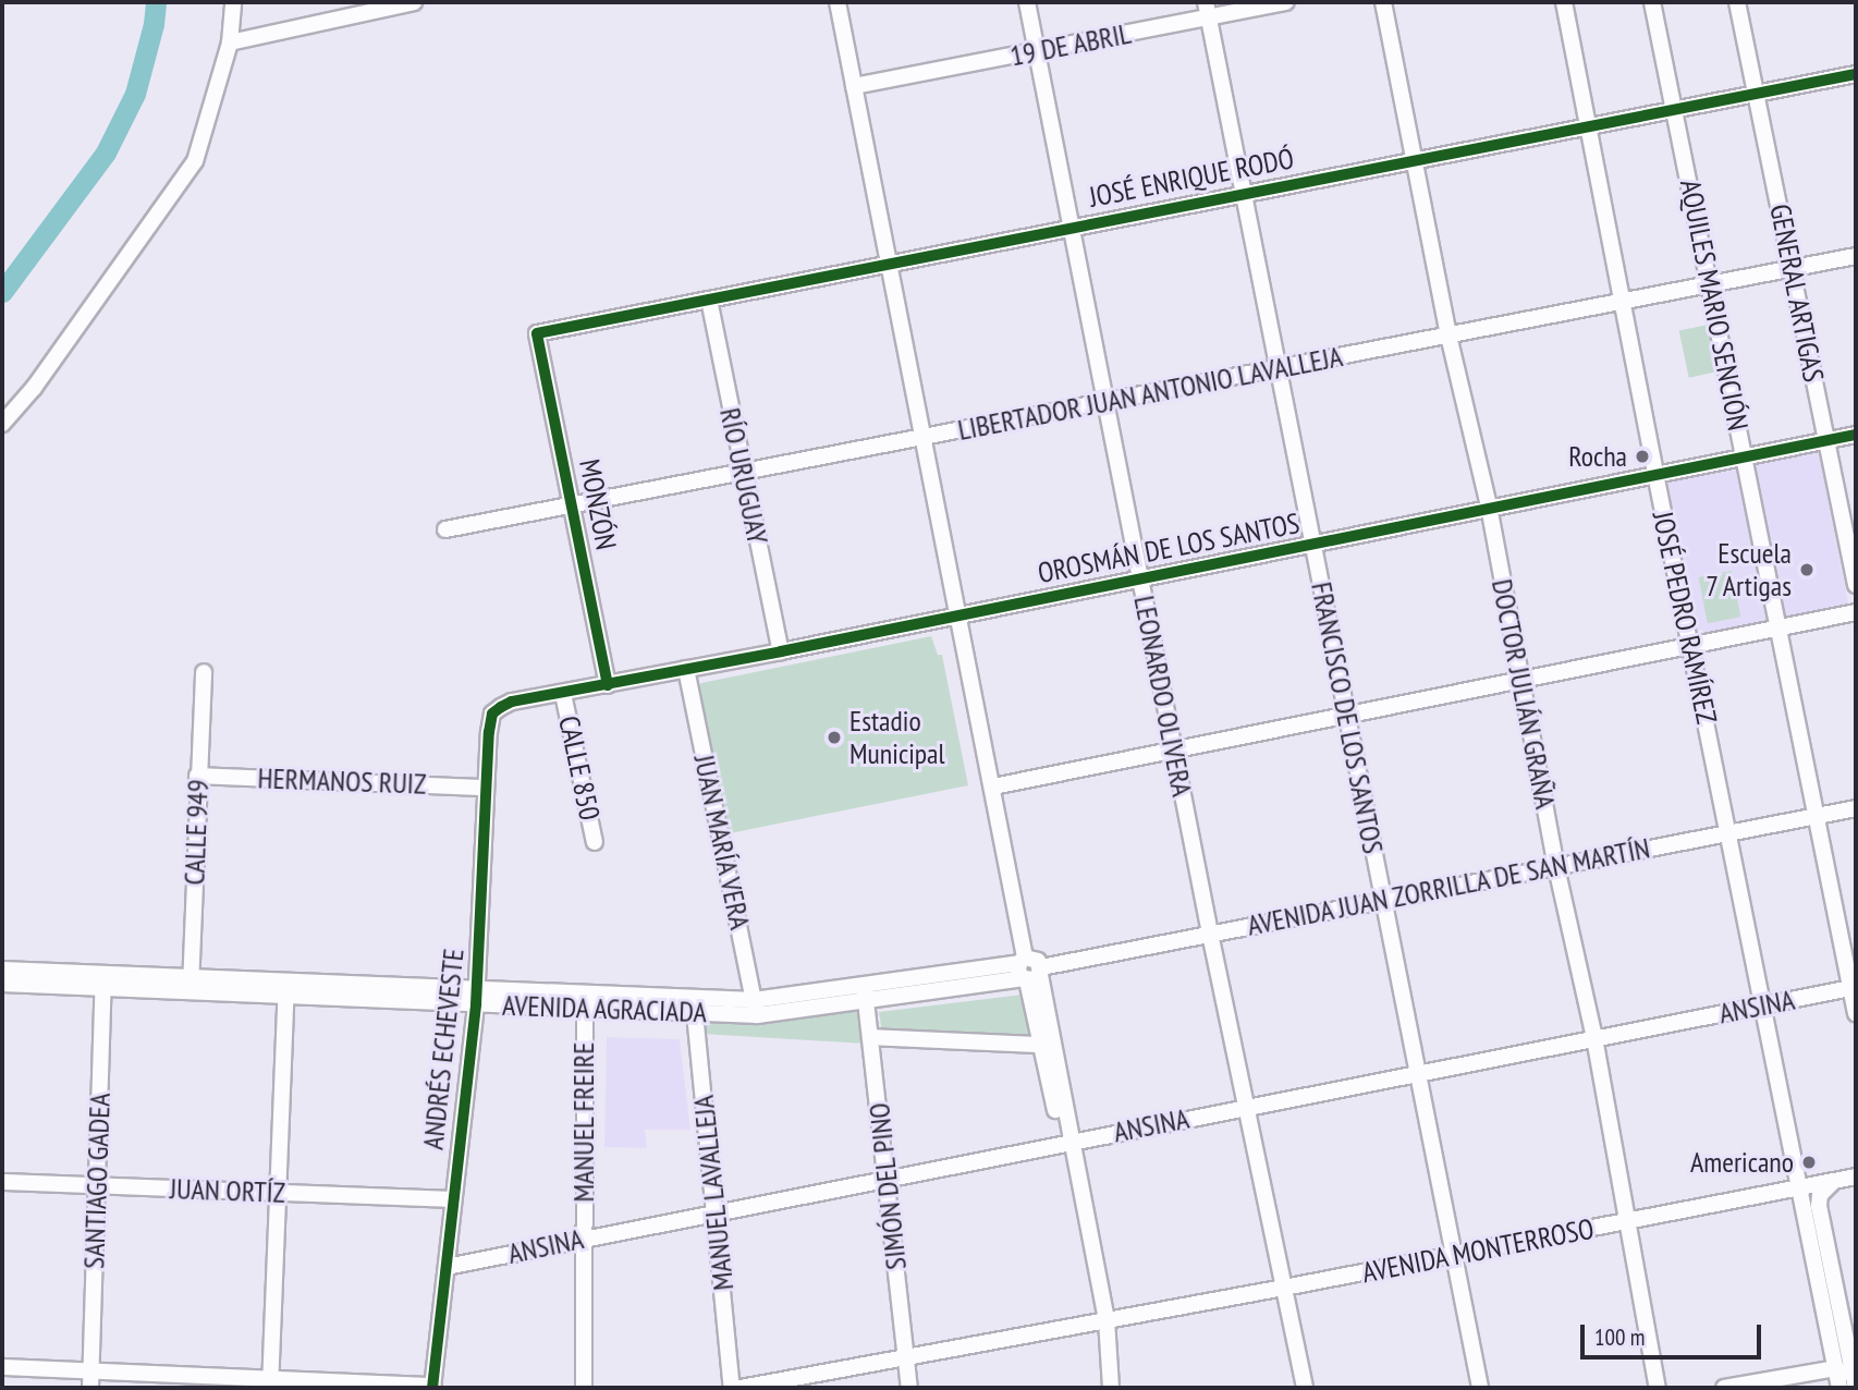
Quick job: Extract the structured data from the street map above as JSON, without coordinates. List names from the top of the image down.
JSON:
{
  "streets": {
    "street": [
      "19 DE ABRIL",
      "JOSÉ ENRIQUE RODÓ",
      "GENERAL ARTIGAS",
      "AQUILES MARIO SENCIÓN",
      "LIBERTADOR JUAN ANTONIO LAVALLEJA",
      "RÍO URUGUAY",
      "MONZÓN",
      "OROSMÁN DE LOS SANTOS",
      "JOSÉ PEDRO RAMÍREZ",
      "DOCTOR JULIÁN GRAÑA",
      "LEONARDO OLIVERA",
      "FRANCISCO DE LOS SANTOS",
      "CALLE 850",
      "HERMANOS RUIZ",
      "CALLE 949",
      "JUAN MARÍA VERA",
      "AVENIDA JUAN ZORRILLA DE SAN MARTÍN",
      "ANSINA",
      "AVENIDA AGRACIADA",
      "ANDRÉS ECHEVESTE",
      "MANUEL FREIRE",
      "SANTIAGO GADEA",
      "SIMÓN DEL PINO",
      "JUAN ORTÍZ",
      "MANUEL LAVALLEJA",
      "AVENIDA MONTERROSO"
    ]
  },
  "crossings": [
    ["19 DE ABRIL", "LEONARDO OLIVERA"],
    ["19 DE ABRIL", "FRANCISCO DE LOS SANTOS"],
    ["JOSÉ ENRIQUE RODÓ", "GENERAL ARTIGAS"],
    ["JOSÉ ENRIQUE RODÓ", "AQUILES MARIO SENCIÓN"],
    ["JOSÉ ENRIQUE RODÓ", "RÍO URUGUAY"],
    ["JOSÉ ENRIQUE RODÓ", "MONZÓN"],
    ["JOSÉ ENRIQUE RODÓ", "JOSÉ PEDRO RAMÍREZ"],
    ["JOSÉ ENRIQUE RODÓ", "DOCTOR JULIÁN GRAÑA"],
    ["JOSÉ ENRIQUE RODÓ", "LEONARDO OLIVERA"],
    ["JOSÉ ENRIQUE RODÓ", "FRANCISCO DE LOS SANTOS"],
    ["GENERAL ARTIGAS", "LIBERTADOR JUAN ANTONIO LAVALLEJA"],
    ["GENERAL ARTIGAS", "OROSMÁN DE LOS SANTOS"],
    ["AQUILES MARIO SENCIÓN", "LIBERTADOR JUAN ANTONIO LAVALLEJA"],
    ["AQUILES MARIO SENCIÓN", "OROSMÁN DE LOS SANTOS"],
    ["AQUILES MARIO SENCIÓN", "AVENIDA JUAN ZORRILLA DE SAN MARTÍN"],
    ["AQUILES MARIO SENCIÓN", "ANSINA"],
    ["LIBERTADOR JUAN ANTONIO LAVALLEJA", "RÍO URUGUAY"],
    ["LIBERTADOR JUAN ANTONIO LAVALLEJA", "MONZÓN"],
    ["LIBERTADOR JUAN ANTONIO LAVALLEJA", "JOSÉ PEDRO RAMÍREZ"],
    ["LIBERTADOR JUAN ANTONIO LAVALLEJA", "DOCTOR JULIÁN GRAÑA"],
    ["LIBERTADOR JUAN ANTONIO LAVALLEJA", "LEONARDO OLIVERA"],
    ["LIBERTADOR JUAN ANTONIO LAVALLEJA", "FRANCISCO DE LOS SANTOS"],
    ["RÍO URUGUAY", "OROSMÁN DE LOS SANTOS"],
    ["MONZÓN", "OROSMÁN DE LOS SANTOS"],
    ["OROSMÁN DE LOS SANTOS", "JOSÉ PEDRO RAMÍREZ"],
    ["OROSMÁN DE LOS SANTOS", "DOCTOR JULIÁN GRAÑA"],
    ["OROSMÁN DE LOS SANTOS", "LEONARDO OLIVERA"],
    ["OROSMÁN DE LOS SANTOS", "FRANCISCO DE LOS SANTOS"],
    ["OROSMÁN DE LOS SANTOS", "CALLE 850"],
    ["OROSMÁN DE LOS SANTOS", "JUAN MARÍA VERA"],
    ["OROSMÁN DE LOS SANTOS", "ANDRÉS ECHEVESTE"],
    ["JOSÉ PEDRO RAMÍREZ", "AVENIDA JUAN ZORRILLA DE SAN MARTÍN"],
    ["JOSÉ PEDRO RAMÍREZ", "ANSINA"],
    ["JOSÉ PEDRO RAMÍREZ", "AVENIDA MONTERROSO"],
    ["DOCTOR JULIÁN GRAÑA", "AVENIDA JUAN ZORRILLA DE SAN MARTÍN"],
    ["DOCTOR JULIÁN GRAÑA", "ANSINA"],
    ["DOCTOR JULIÁN GRAÑA", "AVENIDA MONTERROSO"],
    ["LEONARDO OLIVERA", "AVENIDA JUAN ZORRILLA DE SAN MARTÍN"],
    ["LEONARDO OLIVERA", "ANSINA"],
    ["LEONARDO OLIVERA", "AVENIDA MONTERROSO"],
    ["FRANCISCO DE LOS SANTOS", "AVENIDA JUAN ZORRILLA DE SAN MARTÍN"],
    ["FRANCISCO DE LOS SANTOS", "ANSINA"],
    ["FRANCISCO DE LOS SANTOS", "AVENIDA MONTERROSO"],
    ["HERMANOS RUIZ", "CALLE 949"],
    ["HERMANOS RUIZ", "ANDRÉS ECHEVESTE"],
    ["CALLE 949", "AVENIDA AGRACIADA"],
    ["JUAN MARÍA VERA", "AVENIDA AGRACIADA"],
    ["AVENIDA JUAN ZORRILLA DE SAN MARTÍN", "AVENIDA AGRACIADA"],
    ["ANSINA", "ANDRÉS ECHEVESTE"],
    ["ANSINA", "MANUEL FREIRE"],
    ["ANSINA", "SIMÓN DEL PINO"],
    ["ANSINA", "MANUEL LAVALLEJA"],
    ["AVENIDA AGRACIADA", "ANDRÉS ECHEVESTE"],
    ["AVENIDA AGRACIADA", "MANUEL FREIRE"],
    ["AVENIDA AGRACIADA", "SANTIAGO GADEA"],
    ["AVENIDA AGRACIADA", "SIMÓN DEL PINO"],
    ["AVENIDA AGRACIADA", "MANUEL LAVALLEJA"],
    ["ANDRÉS ECHEVESTE", "JUAN ORTÍZ"],
    ["SANTIAGO GADEA", "JUAN ORTÍZ"],
    ["SIMÓN DEL PINO", "AVENIDA MONTERROSO"]
  ],
  "places": [
    "Rocha",
    "Escuela 7 Artigas",
    "Estadio Municipal",
    "Americano"
  ],
  "scale_bar": "100 m"
}
